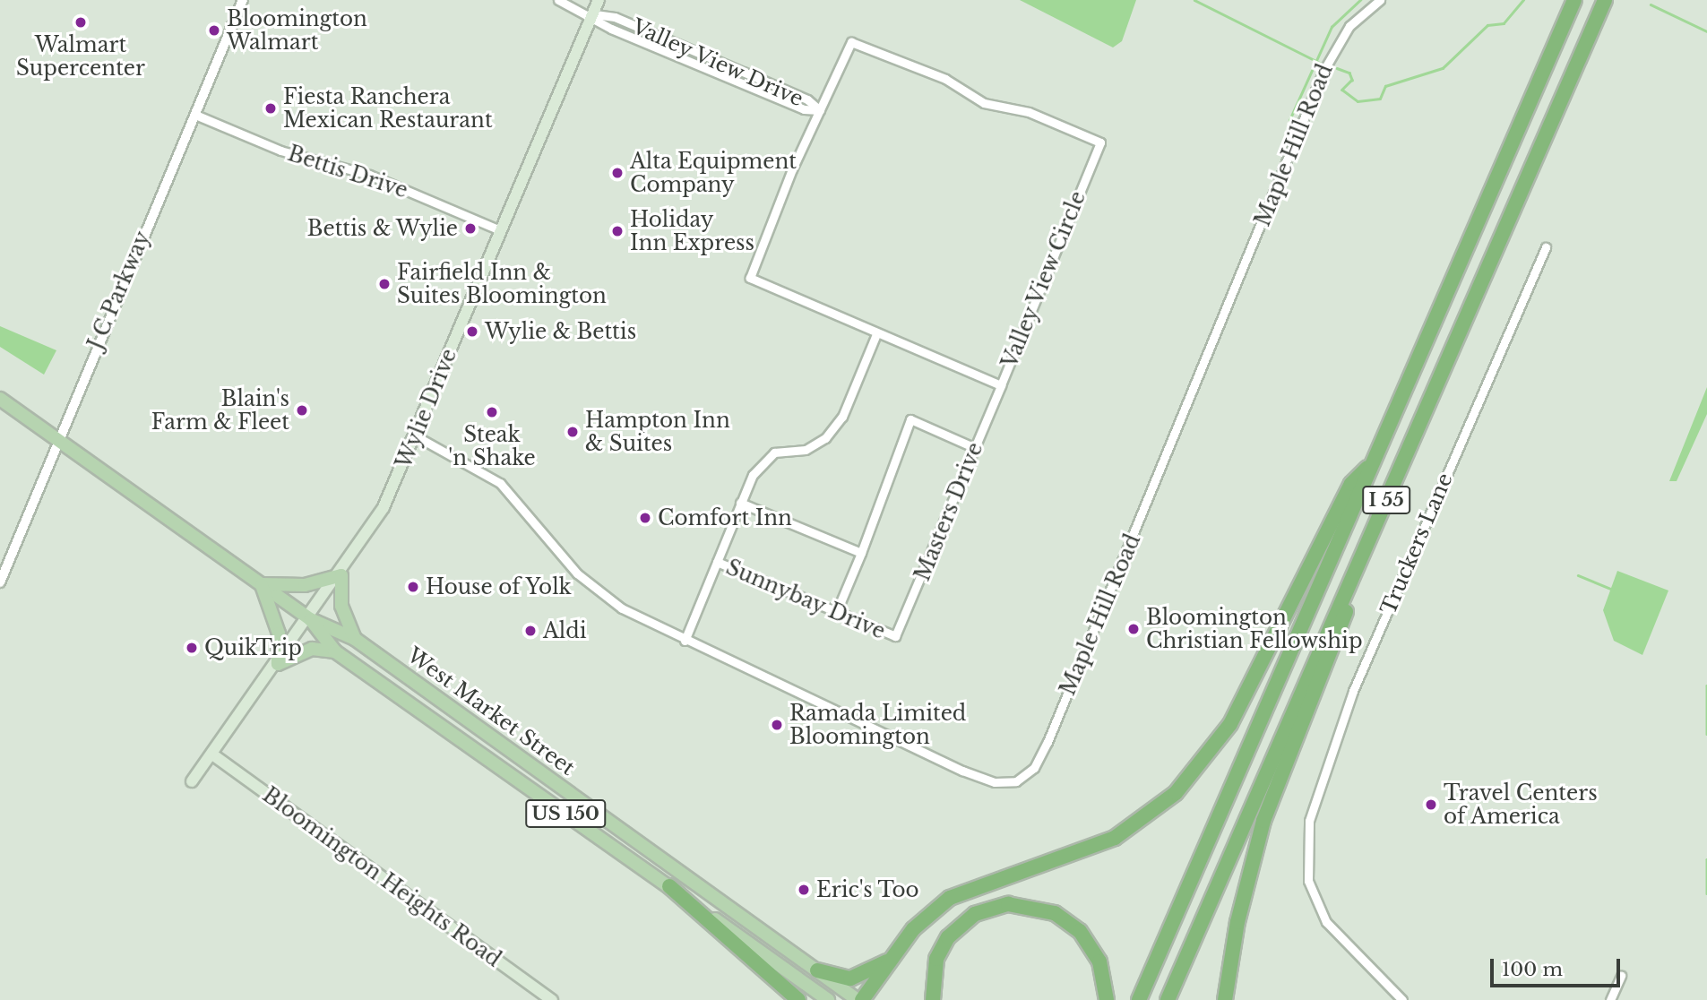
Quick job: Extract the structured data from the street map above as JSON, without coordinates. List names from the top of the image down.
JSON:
{
  "streets": {
    "highway": ["I 55"],
    "main road": [
      "Wylie Drive",
      "West Market Street",
      "US 150",
      "Bloomington Heights Road"
    ],
    "street": [
      "Valley View Drive",
      "Maple Hill Road",
      "Bettis Drive",
      "Valley View Circle",
      "J C Parkway",
      "Masters Drive",
      "Truckers Lane",
      "Sunnybay Drive"
    ]
  },
  "crossings": [
    ["Valley View Drive", "Valley View Circle"],
    ["Valley View Drive", "Wylie Drive"],
    ["Maple Hill Road", "Wylie Drive"],
    ["Bettis Drive", "J C Parkway"],
    ["Bettis Drive", "Wylie Drive"],
    ["Valley View Circle", "Masters Drive"],
    ["J C Parkway", "West Market Street"],
    ["Wylie Drive", "West Market Street"],
    ["Wylie Drive", "Bloomington Heights Road"],
    ["Masters Drive", "Sunnybay Drive"]
  ],
  "places": [
    "Walmart Supercenter",
    "Bloomington Walmart",
    "Fiesta Ranchera Mexican Restaurant",
    "Alta Equipment Company",
    "Bettis & Wylie",
    "Holiday Inn Express",
    "Fairfield Inn & Suites Bloomington",
    "Wylie & Bettis",
    "Blain's Farm & Fleet",
    "Steak 'n Shake",
    "Hampton Inn & Suites",
    "Comfort Inn",
    "House of Yolk",
    "Bloomington Christian Fellowship",
    "Aldi",
    "QuikTrip",
    "Ramada Limited Bloomington",
    "Travel Centers of America",
    "Eric's Too"
  ],
  "scale_bar": "100 m"
}
